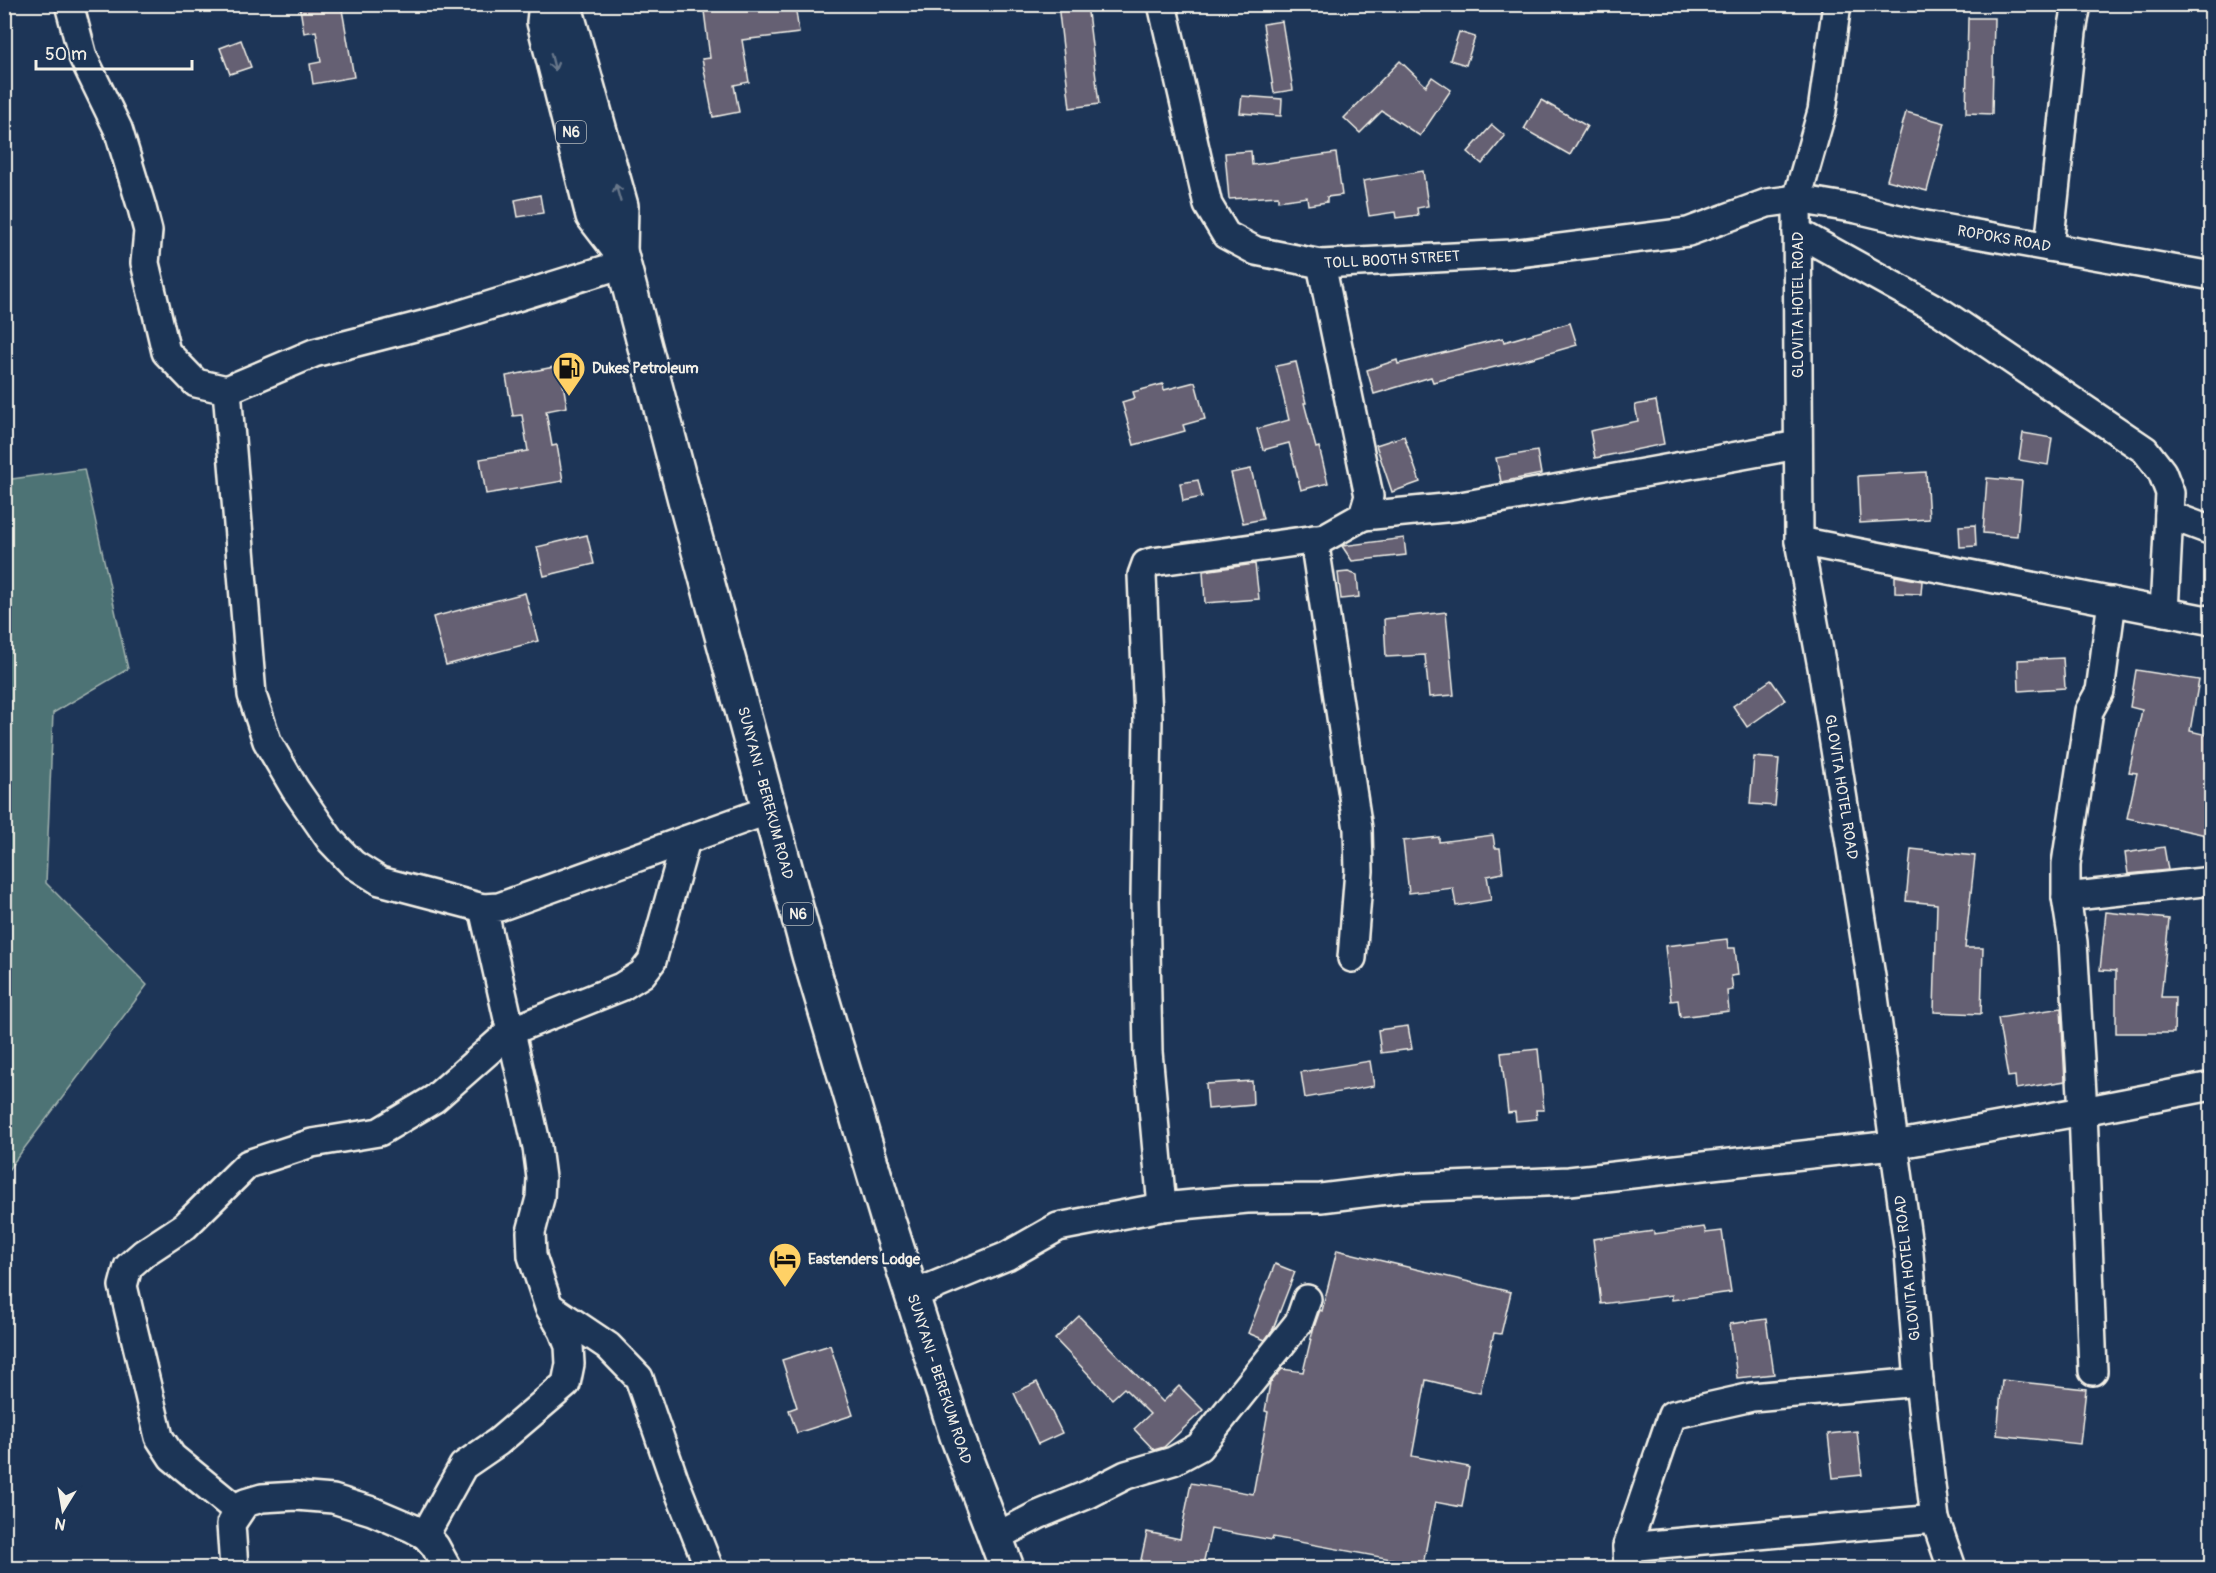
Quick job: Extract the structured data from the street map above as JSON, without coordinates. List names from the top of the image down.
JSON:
{
  "streets": {
    "main road": ["N6", "SUNYANI - BEREKUM ROAD"],
    "street": ["ROPOKS ROAD", "TOLL BOOTH STREET", "GLOVITA HOTEL ROAD"]
  },
  "crossings": [
    ["ROPOKS ROAD", "TOLL BOOTH STREET"],
    ["ROPOKS ROAD", "GLOVITA HOTEL ROAD"],
    ["TOLL BOOTH STREET", "GLOVITA HOTEL ROAD"]
  ],
  "places": {
    "fuel station": ["Dukes Petroleum"],
    "hotel": ["Eastenders Lodge"]
  },
  "scale_bar": "50 m",
  "north": "bottom"
}
